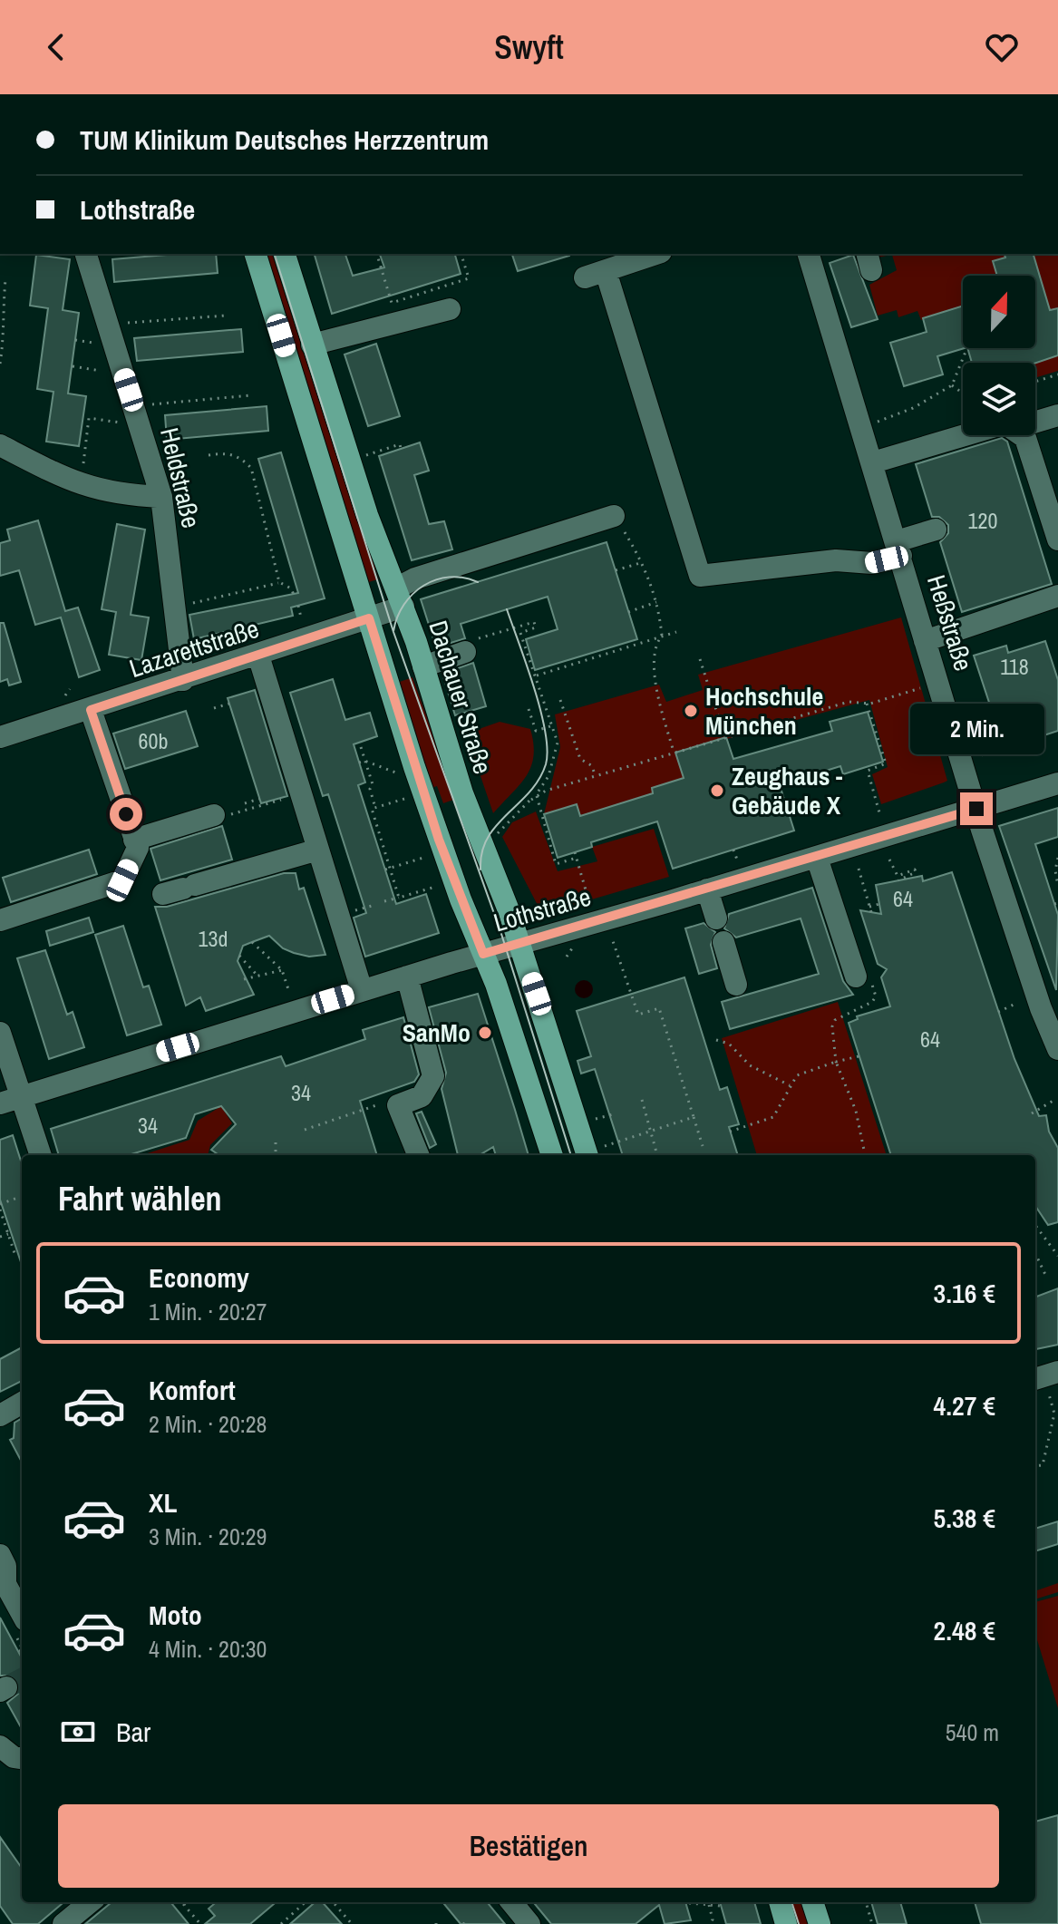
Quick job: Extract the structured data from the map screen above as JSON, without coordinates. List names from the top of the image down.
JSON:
{
  "streets": {
    "main road": ["Dachauer Straße"],
    "street": [
      "Heldstraße",
      "Heßstraße",
      "Lazarettstraße",
      "Lothstraße"
    ]
  },
  "crossings": [
    ["Heldstraße", "Lazarettstraße"],
    ["Heßstraße", "Lothstraße"],
    ["Lazarettstraße", "Dachauer Straße"],
    ["Dachauer Straße", "Lothstraße"]
  ],
  "places": ["Hochschule München", "Zeughaus - Gebäude X", "SanMo"],
  "house_numbers": [
    "120",
    "118",
    "60b",
    "64",
    "13d",
    "64",
    "34",
    "34"
  ],
  "north": "top",
  "page": {
    "header": "Swyft",
    "banner": ["TUM Klinikum Deutsches Herzzentrum", "Lothstraße"],
    "bubble": "2 Min.",
    "heading": "Fahrt wählen",
    "list": [
      {
        "name": "Economy",
        "note": "1 Min. · 20:27",
        "value": "3.16 €"
      },
      {
        "name": "Komfort",
        "note": "2 Min. · 20:28",
        "value": "4.27 €"
      },
      {
        "name": "XL",
        "note": "3 Min. · 20:29",
        "value": "5.38 €"
      },
      {
        "name": "Moto",
        "note": "4 Min. · 20:30",
        "value": "2.48 €"
      }
    ],
    "pay": ["Bar", "540 m"],
    "buttons": "Bestätigen"
  }
}
